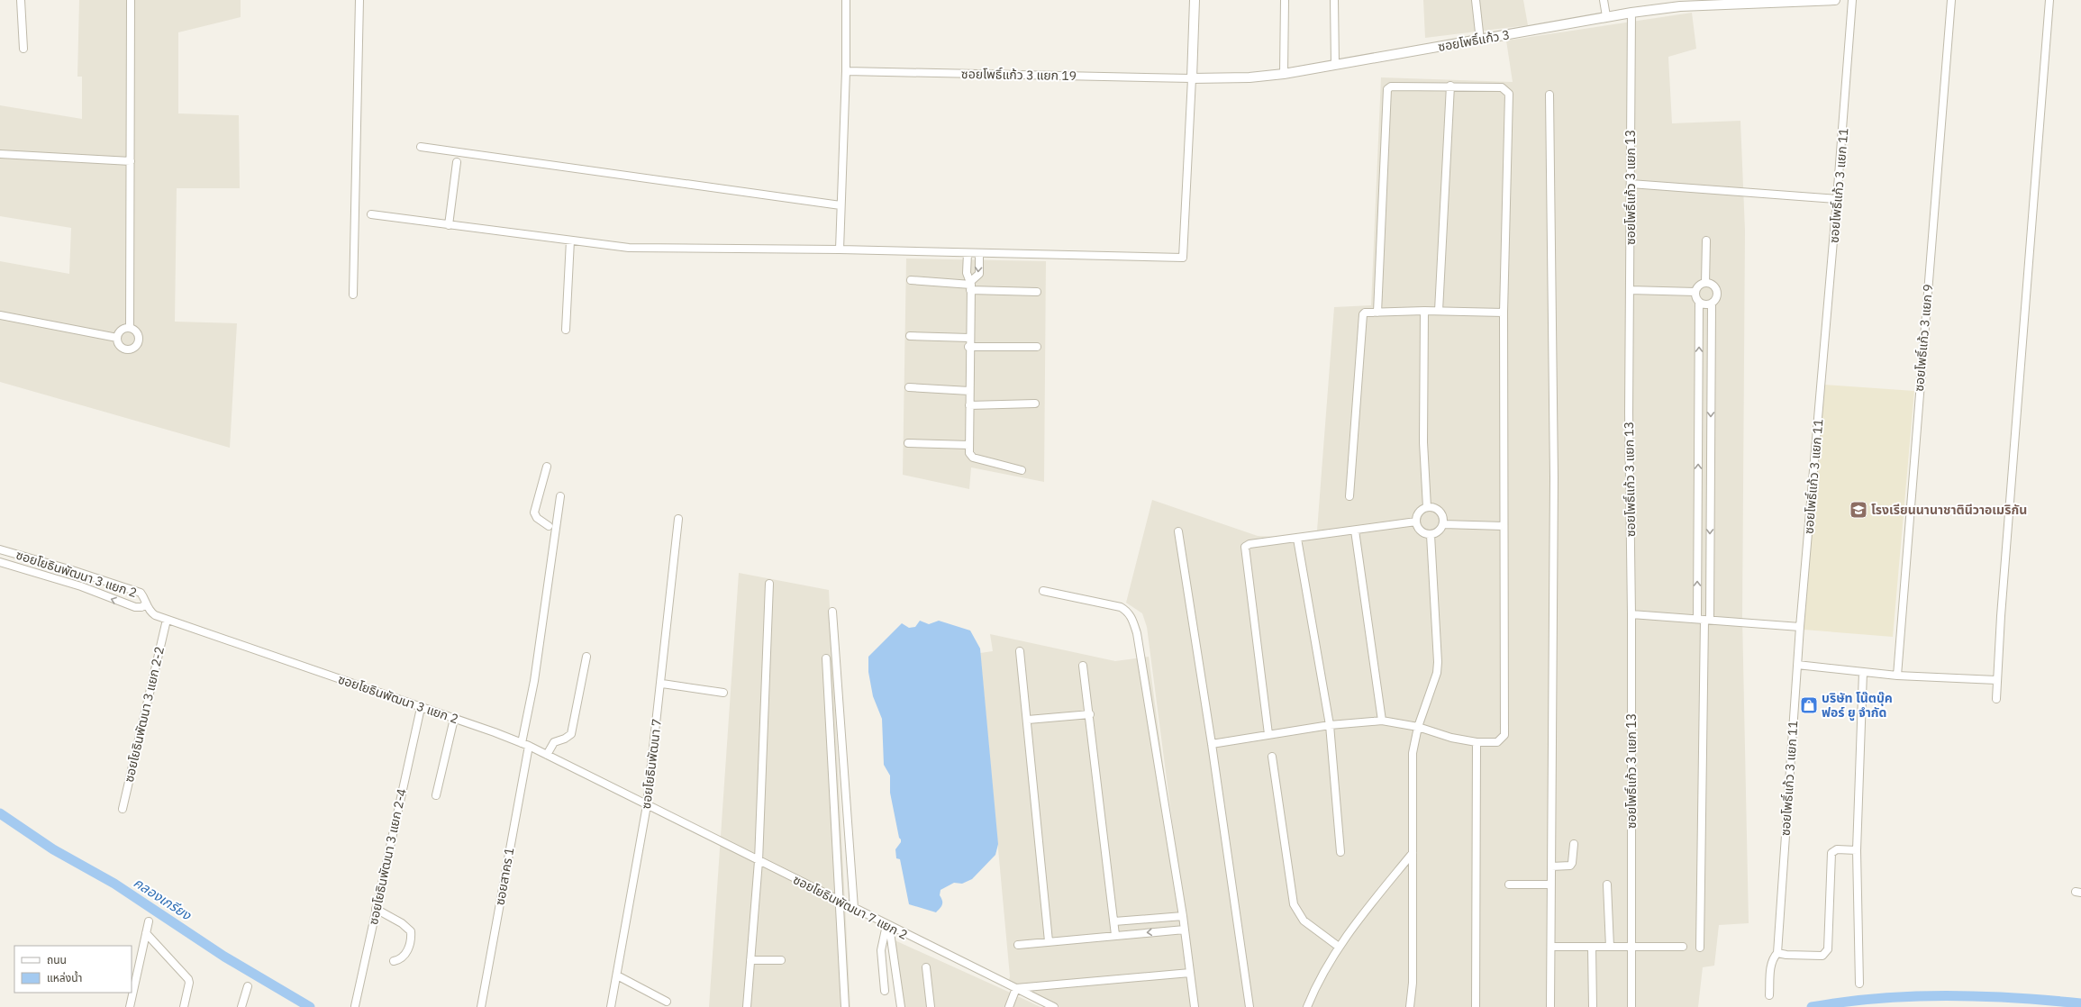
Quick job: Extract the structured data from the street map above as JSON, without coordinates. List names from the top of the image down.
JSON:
{
  "streets": {
    "street": [
      "ซอยโพธิ์แก้ว 3",
      "ซอยโพธิ์แก้ว 3 แยก 19",
      "ซอยโพธิ์แก้ว 3 แยก 11",
      "ซอยโพธิ์แก้ว 3 แยก 13",
      "ซอยโพธิ์แก้ว 3 แยก 9",
      "ซอยโยธินพัฒนา 3 แยก 2",
      "ซอยโยธินพัฒนา 3 แยก 2-2",
      "ซอยโยธินพัฒนา 7",
      "ซอยโยธินพัฒนา 3 แยก 2-4",
      "ซอยสาคร 1",
      "ซอยโยธินพัฒนา 7 แยก 2"
    ]
  },
  "crossings": [
    ["ซอยโพธิ์แก้ว 3", "ซอยโพธิ์แก้ว 3 แยก 19"],
    ["ซอยโพธิ์แก้ว 3", "ซอยโพธิ์แก้ว 3 แยก 13"],
    ["ซอยโยธินพัฒนา 3 แยก 2", "ซอยโยธินพัฒนา 3 แยก 2-2"],
    ["ซอยโยธินพัฒนา 3 แยก 2", "ซอยโยธินพัฒนา 7"],
    ["ซอยโยธินพัฒนา 3 แยก 2", "ซอยโยธินพัฒนา 3 แยก 2-4"],
    ["ซอยโยธินพัฒนา 3 แยก 2", "ซอยสาคร 1"],
    ["ซอยโยธินพัฒนา 3 แยก 2", "ซอยโยธินพัฒนา 7 แยก 2"],
    ["ซอยโยธินพัฒนา 7", "ซอยโยธินพัฒนา 7 แยก 2"]
  ],
  "water": ["คลองเกรียง"],
  "places": {
    "school or university": ["โรงเรียนนานาชาตินีวาอเมริกัน"],
    "shop": ["บริษัท โน๊ตบุ๊ค ฟอร์ ยู จำกัด"]
  },
  "legend": ["ถนน", "แหล่งน้ำ"]
}
